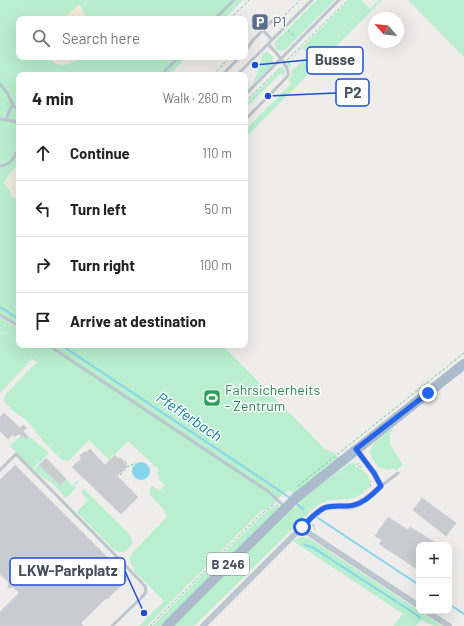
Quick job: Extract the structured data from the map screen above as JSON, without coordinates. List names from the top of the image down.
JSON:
{
  "streets": {
    "main road": ["B 246"]
  },
  "water": ["Pfefferbach"],
  "places": {
    "parking": ["P1"],
    "other": ["Busse", "P2", "LKW-Parkplatz"],
    "sports": ["Fahrsicherheits - Zentrum"]
  },
  "north": "top left",
  "page": {
    "search": "Search here",
    "heading": ["4 min", "Walk · 260 m"],
    "list": [
      ["Continue", "110 m"],
      ["Turn left", "50 m"],
      ["Turn right", "100 m"],
      "Arrive at destination"
    ],
    "map_buttons": ["+", "−"]
  }
}
